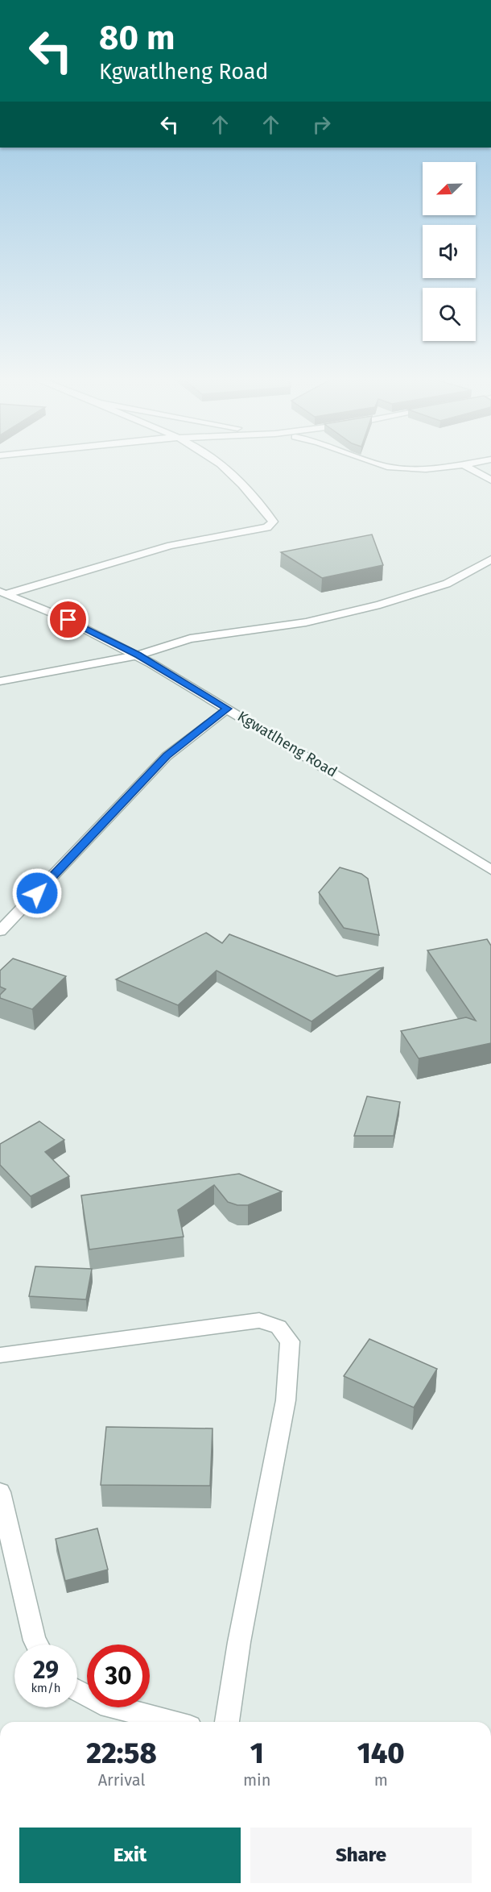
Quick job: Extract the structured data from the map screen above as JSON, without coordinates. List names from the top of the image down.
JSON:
{
  "streets": {
    "street": ["Kgwatlheng Road"]
  },
  "north": "bottom left",
  "page": {
    "turn": ["80 m", "Kgwatlheng Road"],
    "speed": "29 km/h",
    "limit": "30",
    "eta": [
      "22:58",
      "Arrival",
      "1",
      "min",
      "140",
      "m"
    ],
    "buttons": ["Exit", "Share"]
  }
}
